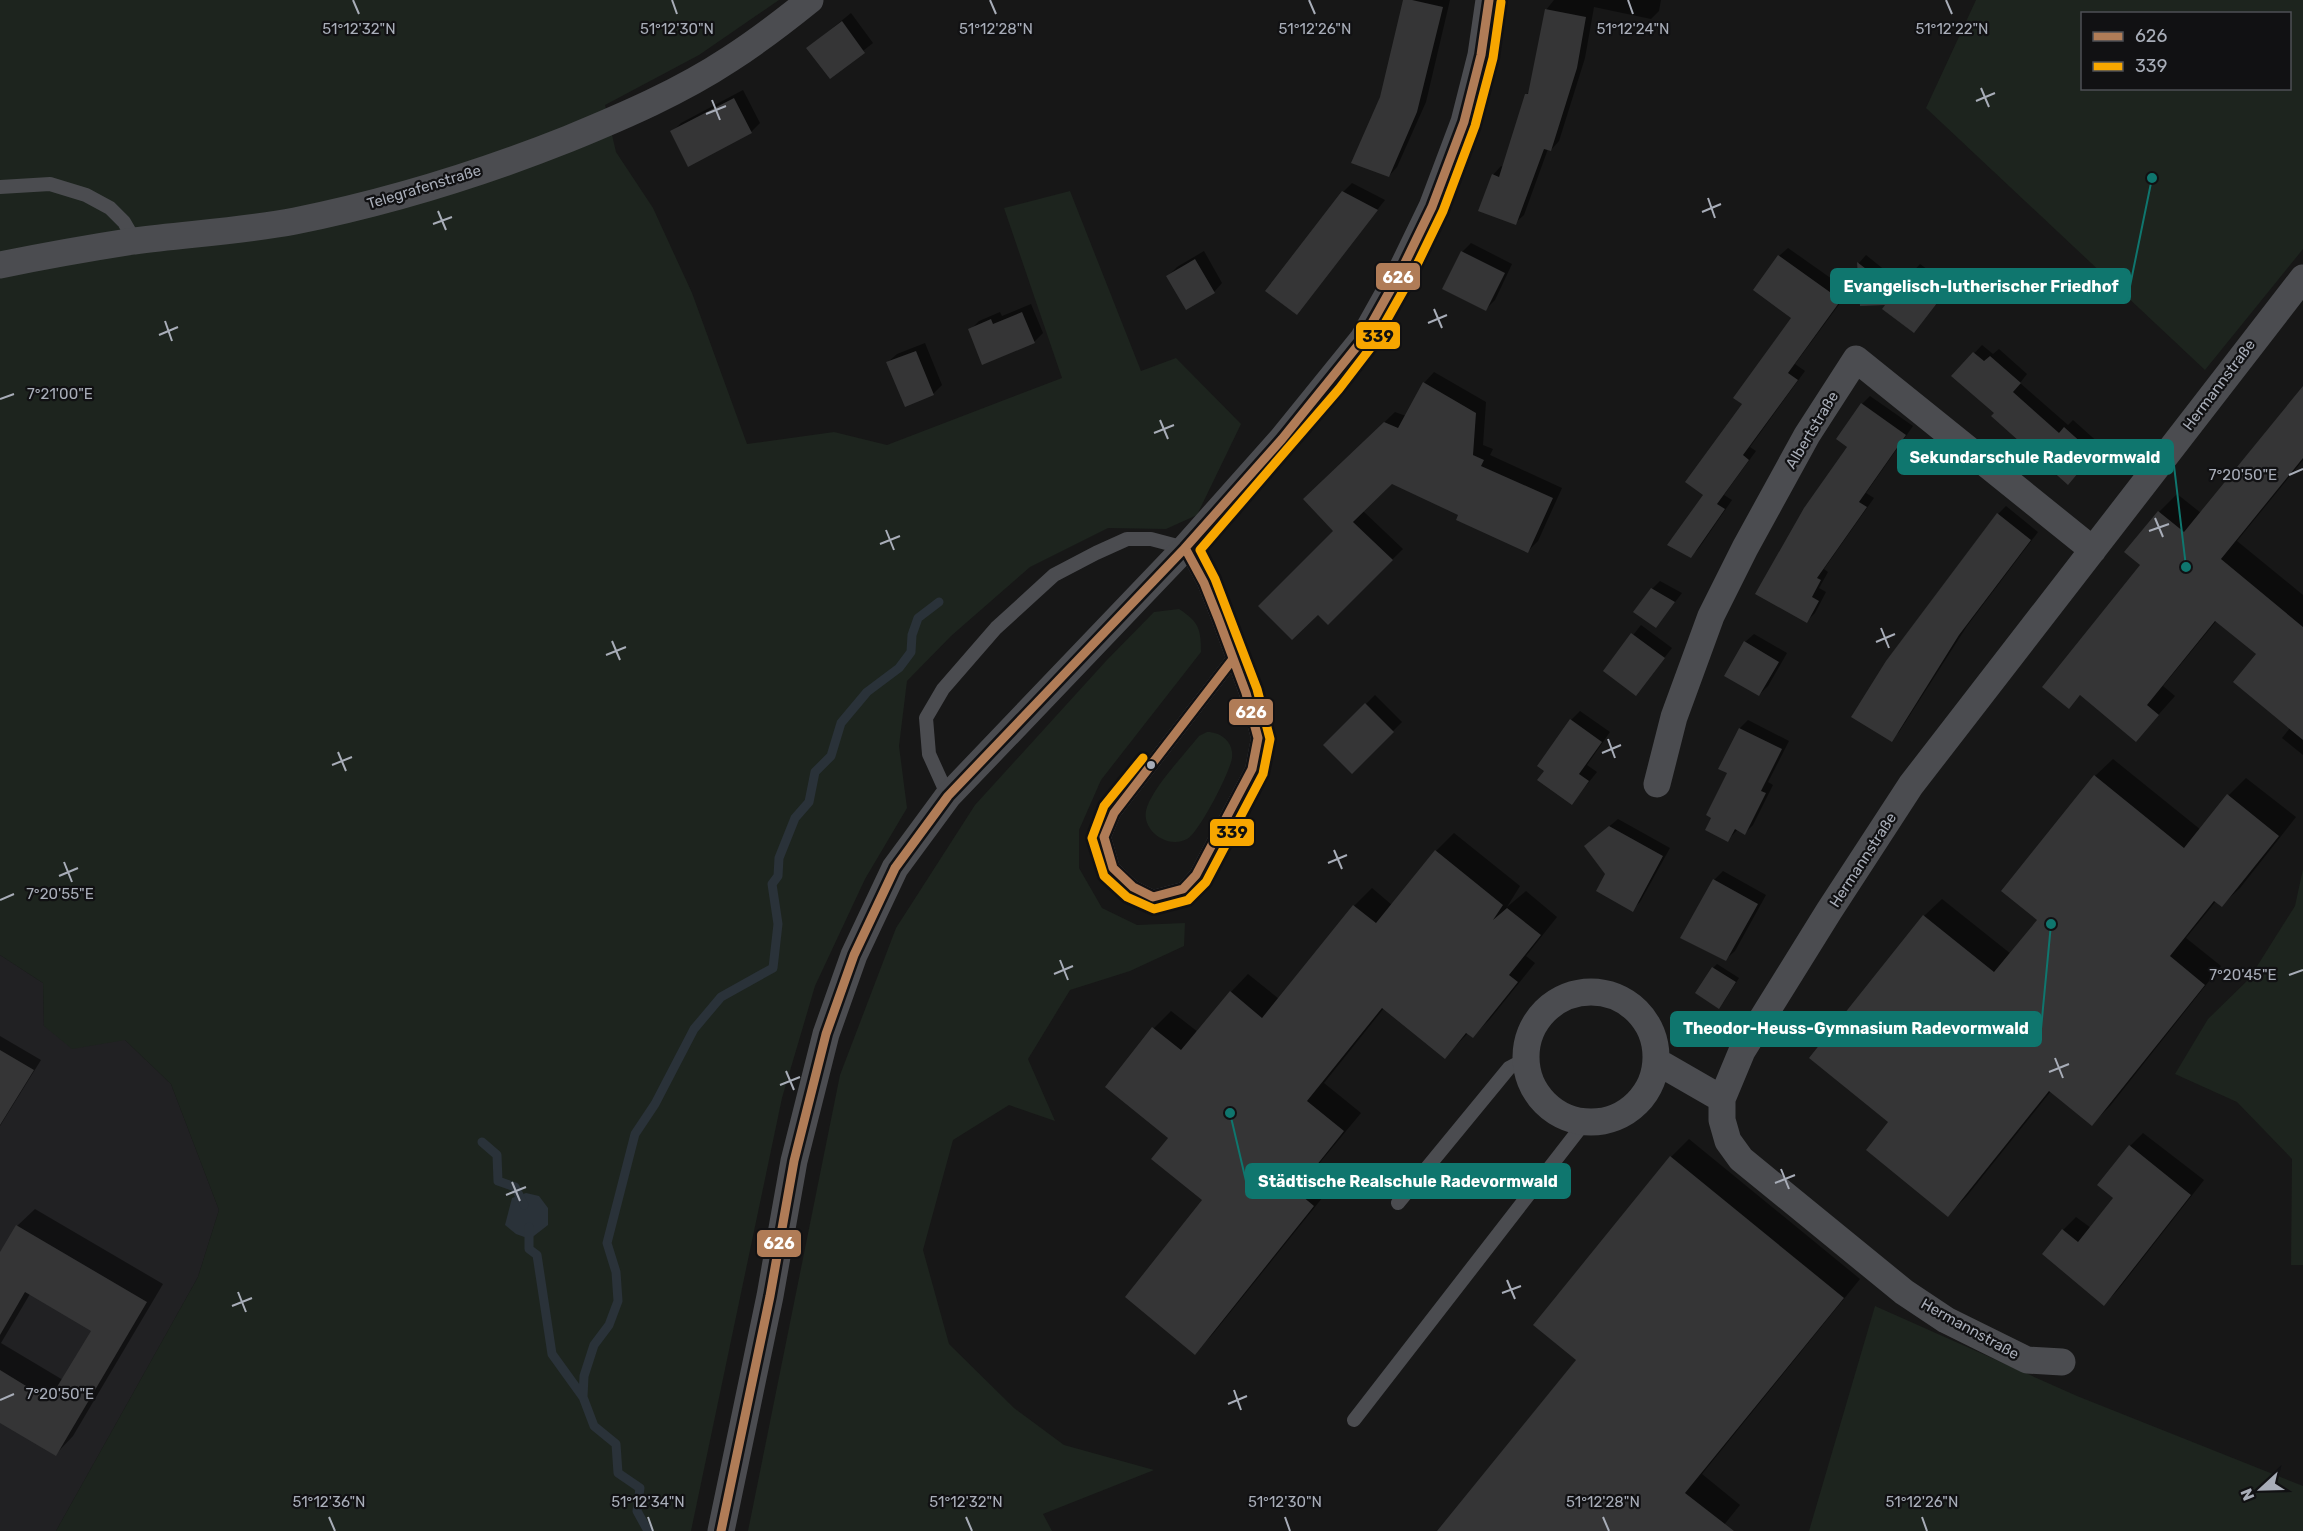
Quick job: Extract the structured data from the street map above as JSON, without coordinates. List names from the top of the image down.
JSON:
{
  "streets": {
    "street": ["Telegrafenstraße", "Hermannstraße", "Albertstraße"]
  },
  "crossings": [
    ["Hermannstraße", "Albertstraße"]
  ],
  "places": [
    "Evangelisch-lutherischer Friedhof",
    "Sekundarschule Radevormwald",
    "Theodor-Heuss-Gymnasium Radevormwald",
    "Städtische Realschule Radevormwald"
  ],
  "lines": ["transit line 626", "transit line 339"],
  "legend": ["626", "339"],
  "north": "left",
  "coordinates": [
    "51°12'32\"N",
    "51°12'30\"N",
    "51°12'28\"N",
    "51°12'26\"N",
    "51°12'24\"N",
    "51°12'22\"N",
    "7°21'00\"E",
    "7°20'50\"E",
    "7°20'55\"E",
    "7°20'45\"E",
    "51°12'36\"N",
    "51°12'34\"N"
  ]
}
